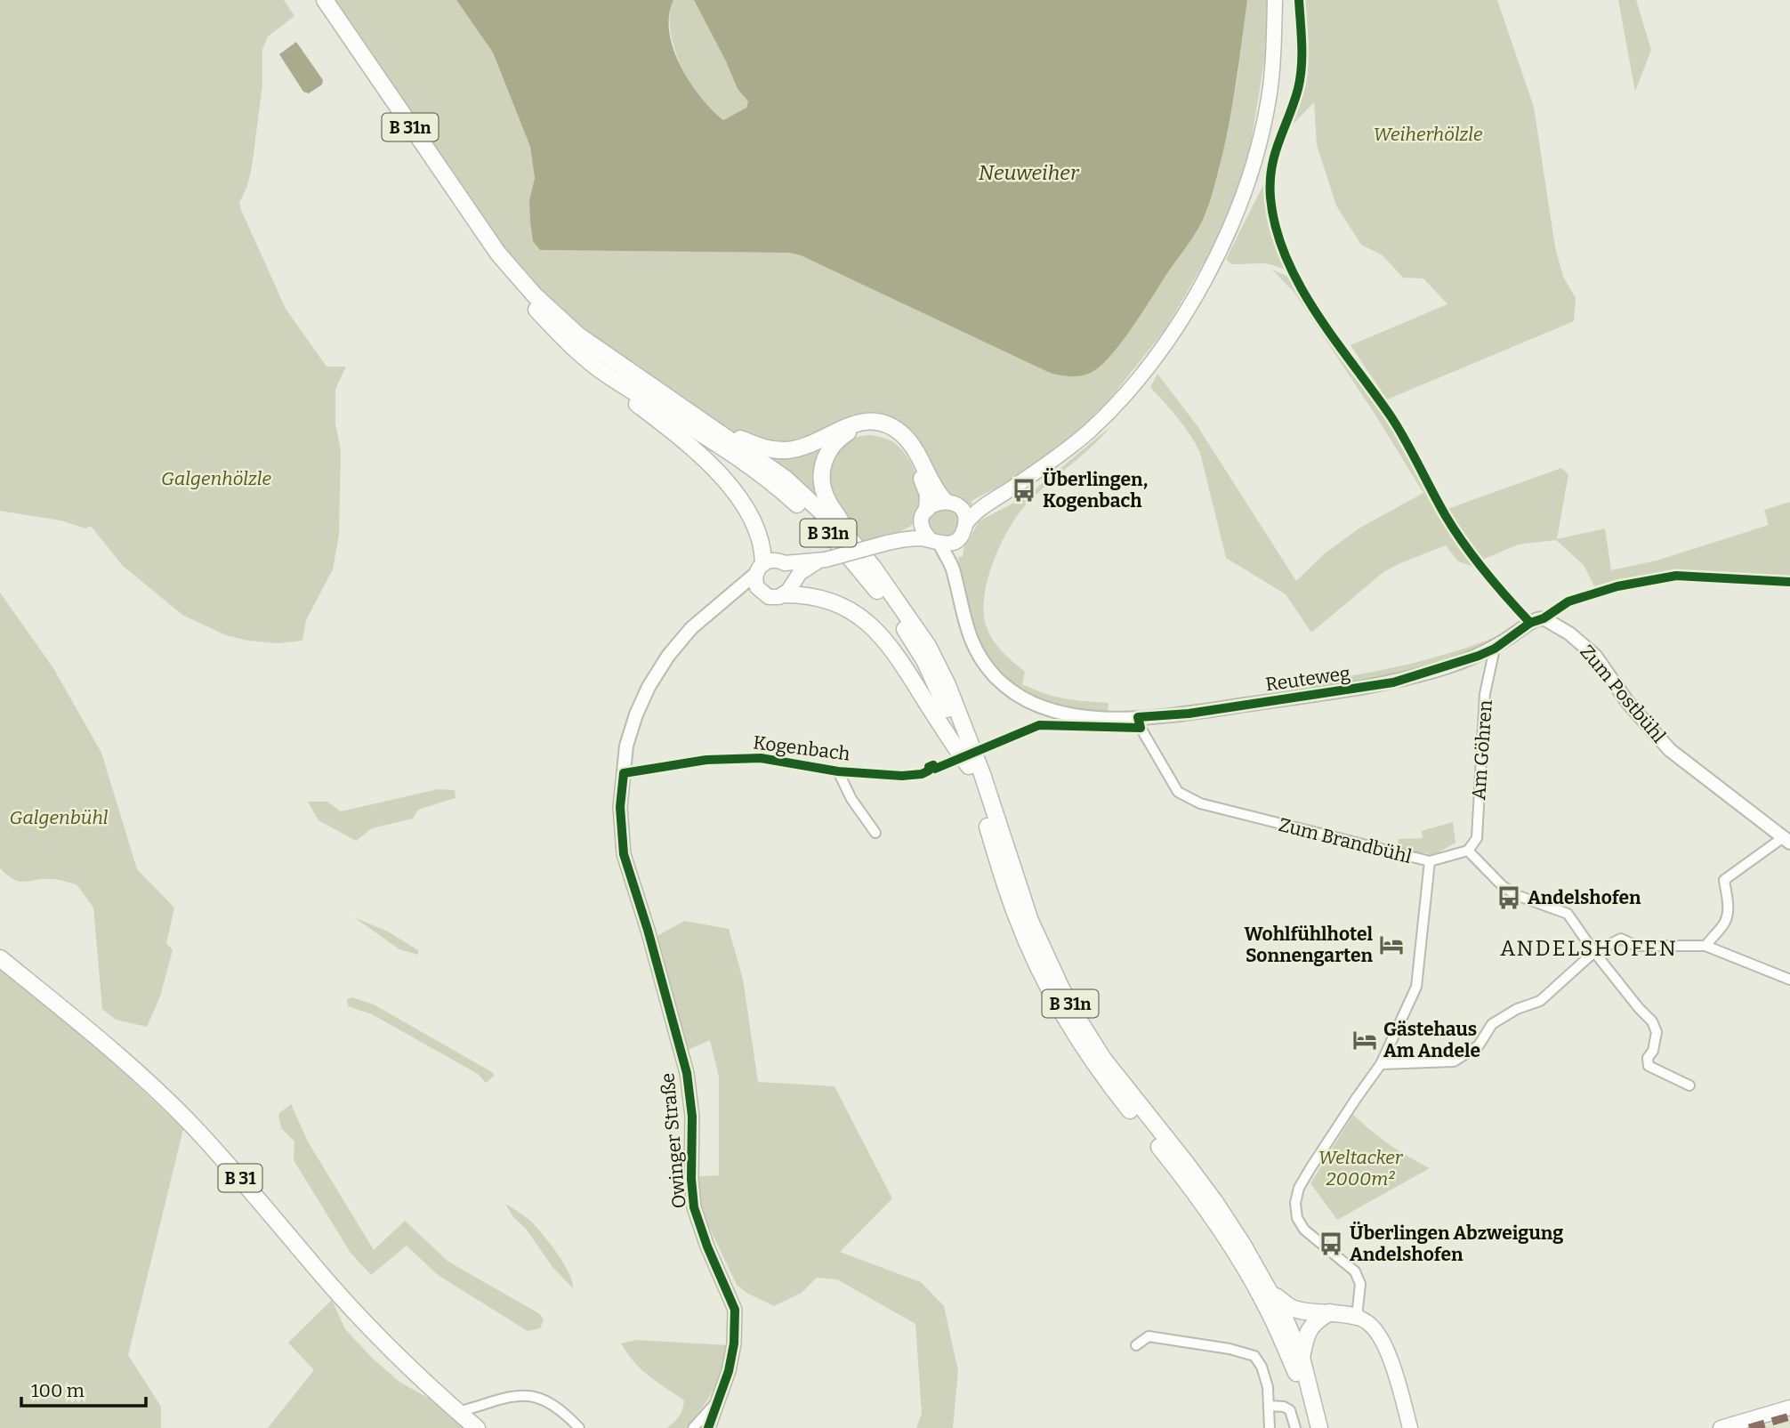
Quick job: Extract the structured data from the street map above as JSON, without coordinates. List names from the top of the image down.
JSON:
{
  "streets": {
    "main road": ["B 31n", "B 31"],
    "street": [
      "Reuteweg",
      "Zum Postbühl",
      "Kogenbach",
      "Am Göhren",
      "Zum Brandbühl",
      "Owinger Straße"
    ]
  },
  "crossings": [
    ["Reuteweg", "Am Göhren"],
    ["Reuteweg", "Zum Brandbühl"],
    ["Kogenbach", "Owinger Straße"]
  ],
  "districts": ["ANDELSHOFEN"],
  "water": ["Neuweiher"],
  "parks": [
    "Weiherhölzle",
    "Galgenhölzle",
    "Galgenbühl",
    "Weltacker 2000m²"
  ],
  "places": {
    "bus stop": ["Überlingen, Kogenbach", "Andelshofen", "Überlingen Abzweigung Andelshofen"],
    "hotel": ["Wohlfühlhotel Sonnengarten", "Gästehaus Am Andele"]
  },
  "scale_bar": "100 m"
}
